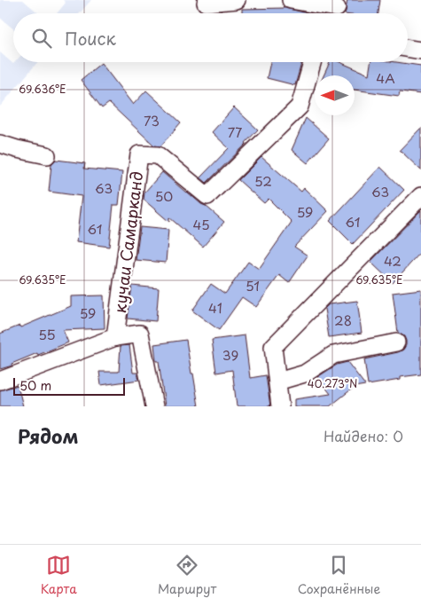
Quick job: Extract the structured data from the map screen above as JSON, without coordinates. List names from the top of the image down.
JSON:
{
  "streets": {
    "street": ["кучаи Самарканд"]
  },
  "house_numbers": [
    "4А",
    "73",
    "77",
    "52",
    "63",
    "63",
    "50",
    "59",
    "61",
    "45",
    "61",
    "42",
    "51",
    "41",
    "59",
    "28",
    "55",
    "39"
  ],
  "scale_bar": "50 m",
  "north": "left",
  "page": {
    "search": "Поиск",
    "scale": "50 m",
    "heading": ["Рядом", "Найдено: 0"],
    "nav": ["Карта", "Маршрут", "Сохранённые"]
  },
  "coordinates": ["69.636°E", "69.635°E", "40.273°N"]
}
